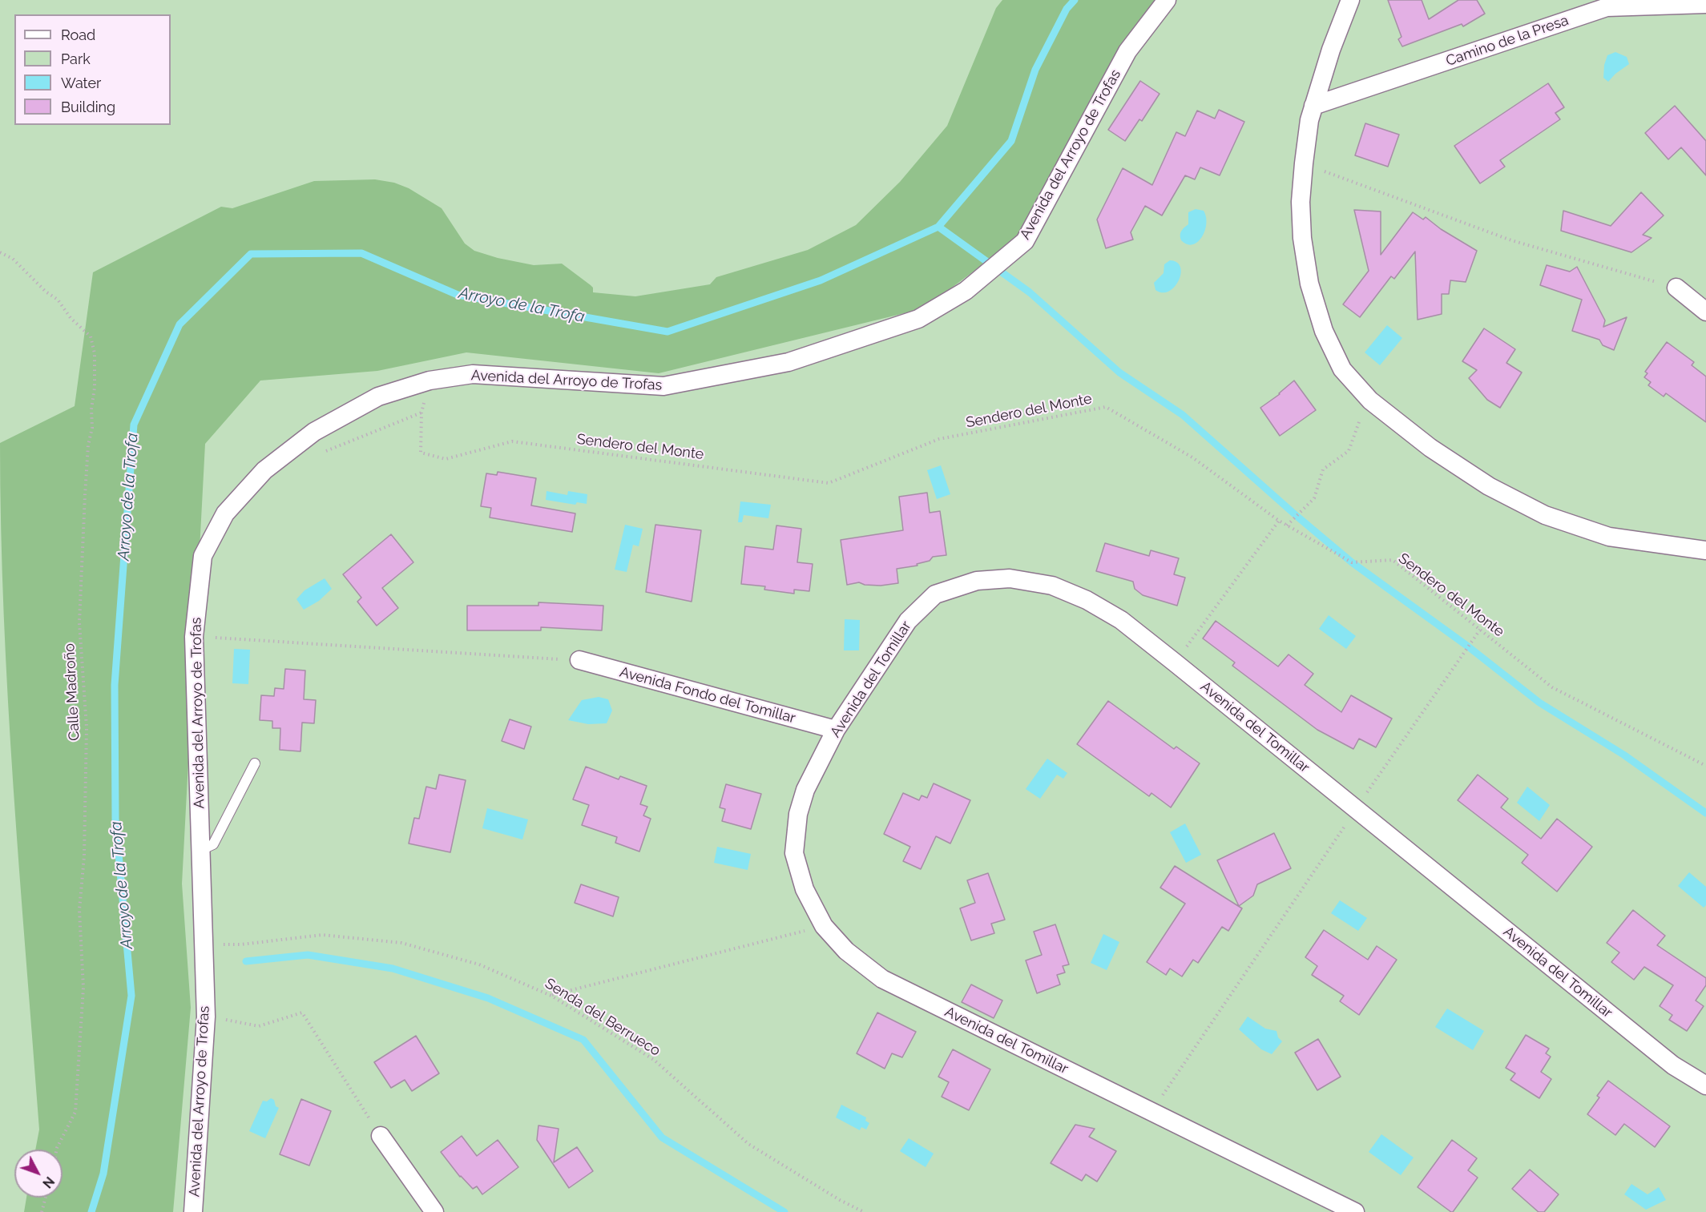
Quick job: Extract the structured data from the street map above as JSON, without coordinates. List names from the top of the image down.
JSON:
{
  "streets": {
    "street": [
      "Camino de la Presa",
      "Avenida del Arroyo de Trofas",
      "Avenida del Tomillar",
      "Avenida Fondo del Tomillar"
    ],
    "path": ["Sendero del Monte", "Calle Madroño", "Senda del Berrueco"]
  },
  "crossings": [
    ["Avenida del Arroyo de Trofas", "Sendero del Monte"],
    ["Avenida del Arroyo de Trofas", "Senda del Berrueco"],
    ["Avenida del Tomillar", "Avenida Fondo del Tomillar"]
  ],
  "water": ["Arroyo de la Trofa"],
  "legend": [
    "Road",
    "Park",
    "Water",
    "Building"
  ],
  "north": "bottom right"
}
